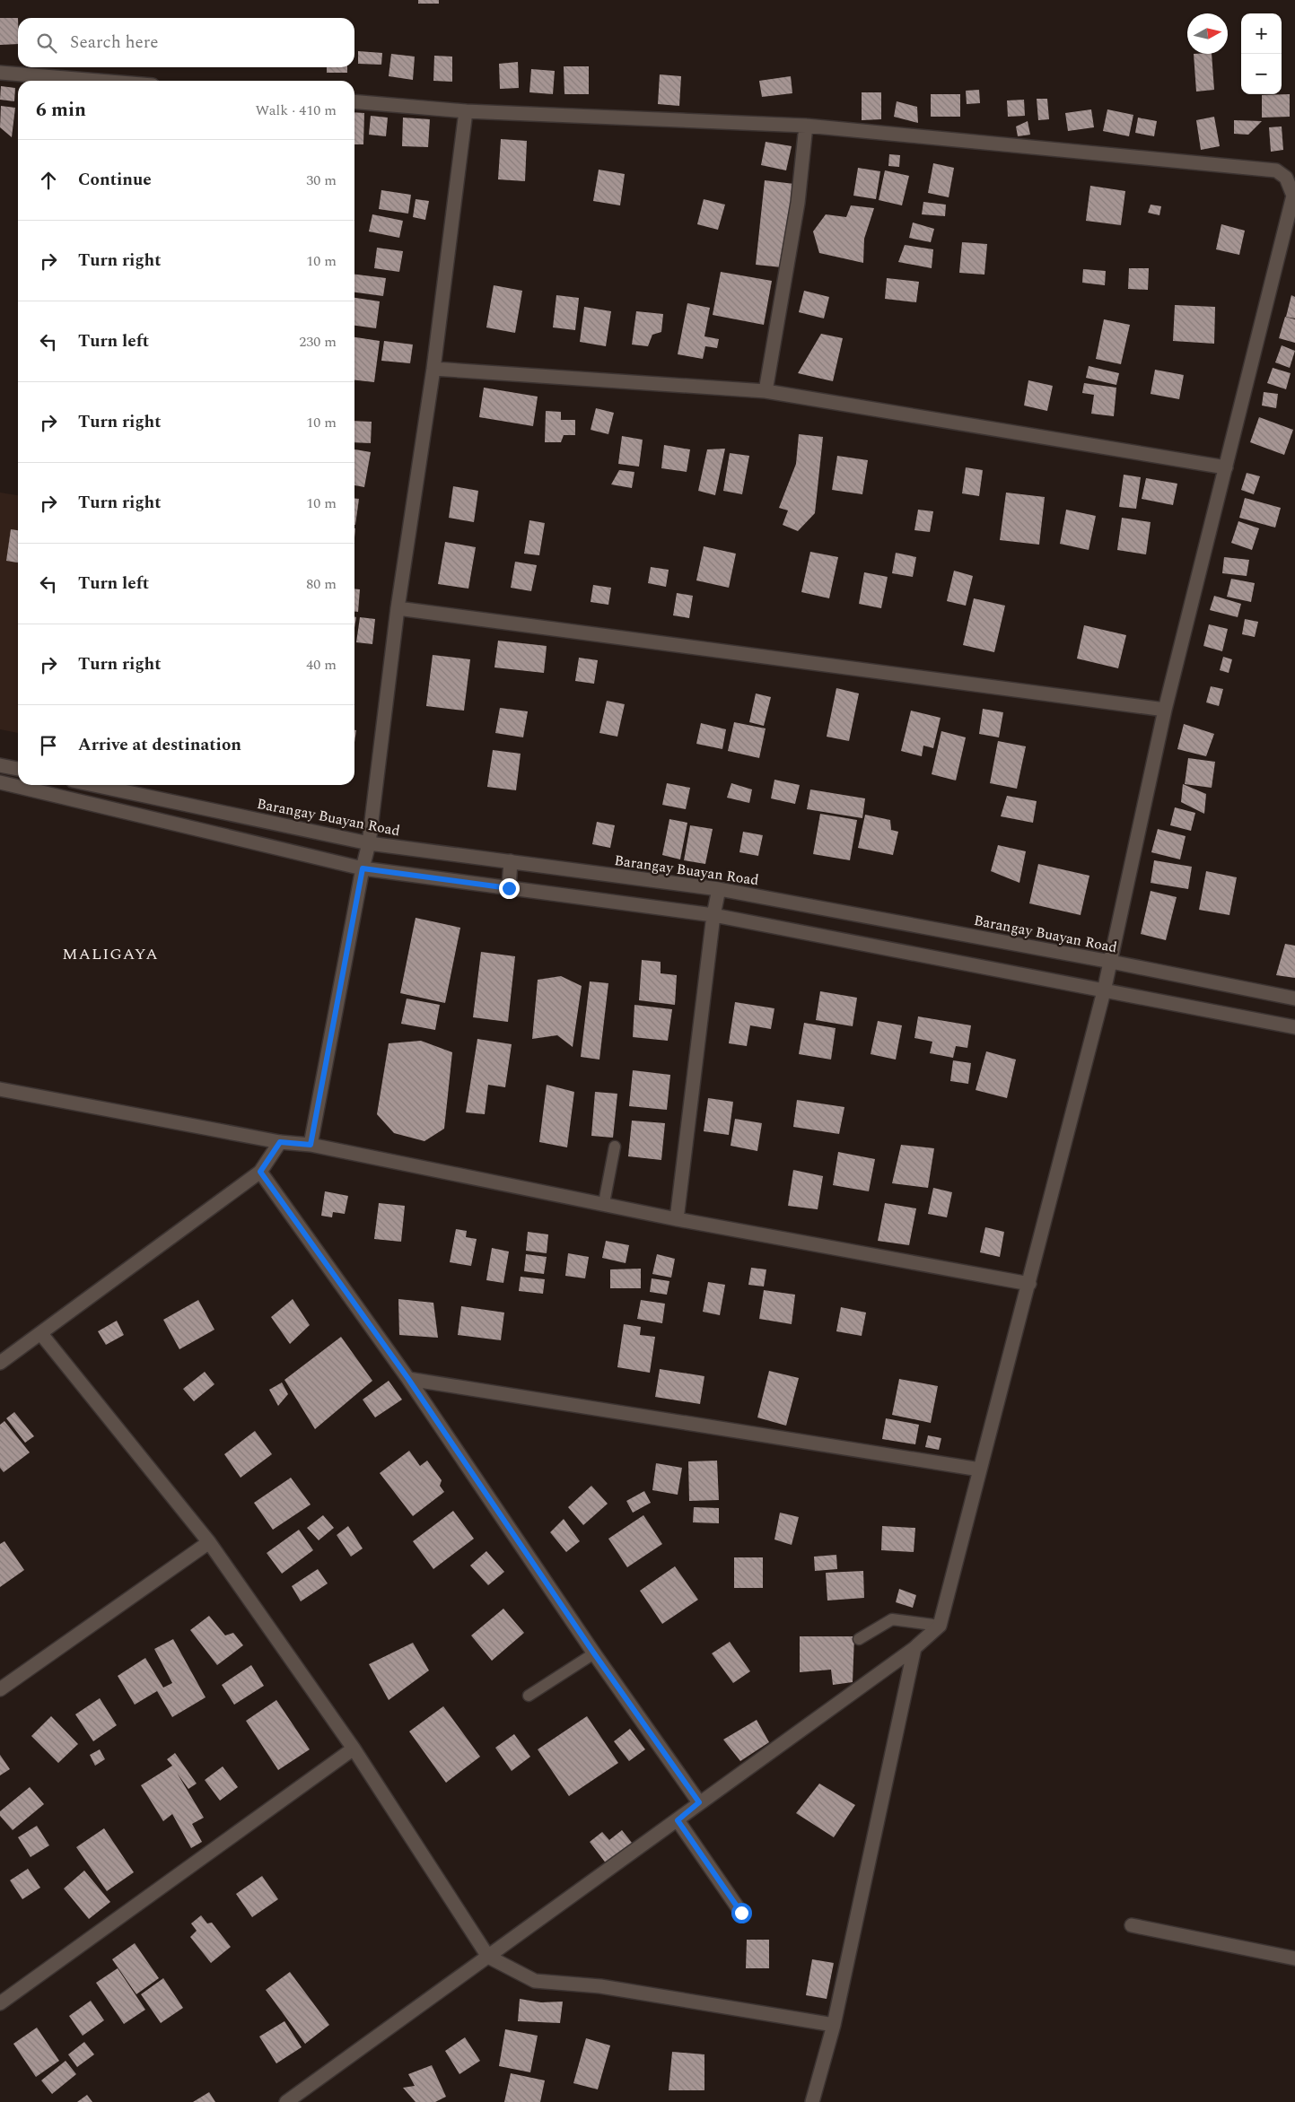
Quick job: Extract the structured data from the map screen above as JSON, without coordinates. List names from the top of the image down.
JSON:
{
  "streets": {
    "street": ["Barangay Buayan Road"]
  },
  "districts": ["MALIGAYA"],
  "north": "right",
  "page": {
    "map_buttons": ["+", "−"],
    "search": "Search here",
    "heading": ["6 min", "Walk · 410 m"],
    "list": [
      ["Continue", "30 m"],
      ["Turn right", "10 m"],
      ["Turn left", "230 m"],
      ["Turn right", "10 m"],
      ["Turn right", "10 m"],
      ["Turn left", "80 m"],
      ["Turn right", "40 m"],
      "Arrive at destination"
    ]
  }
}
